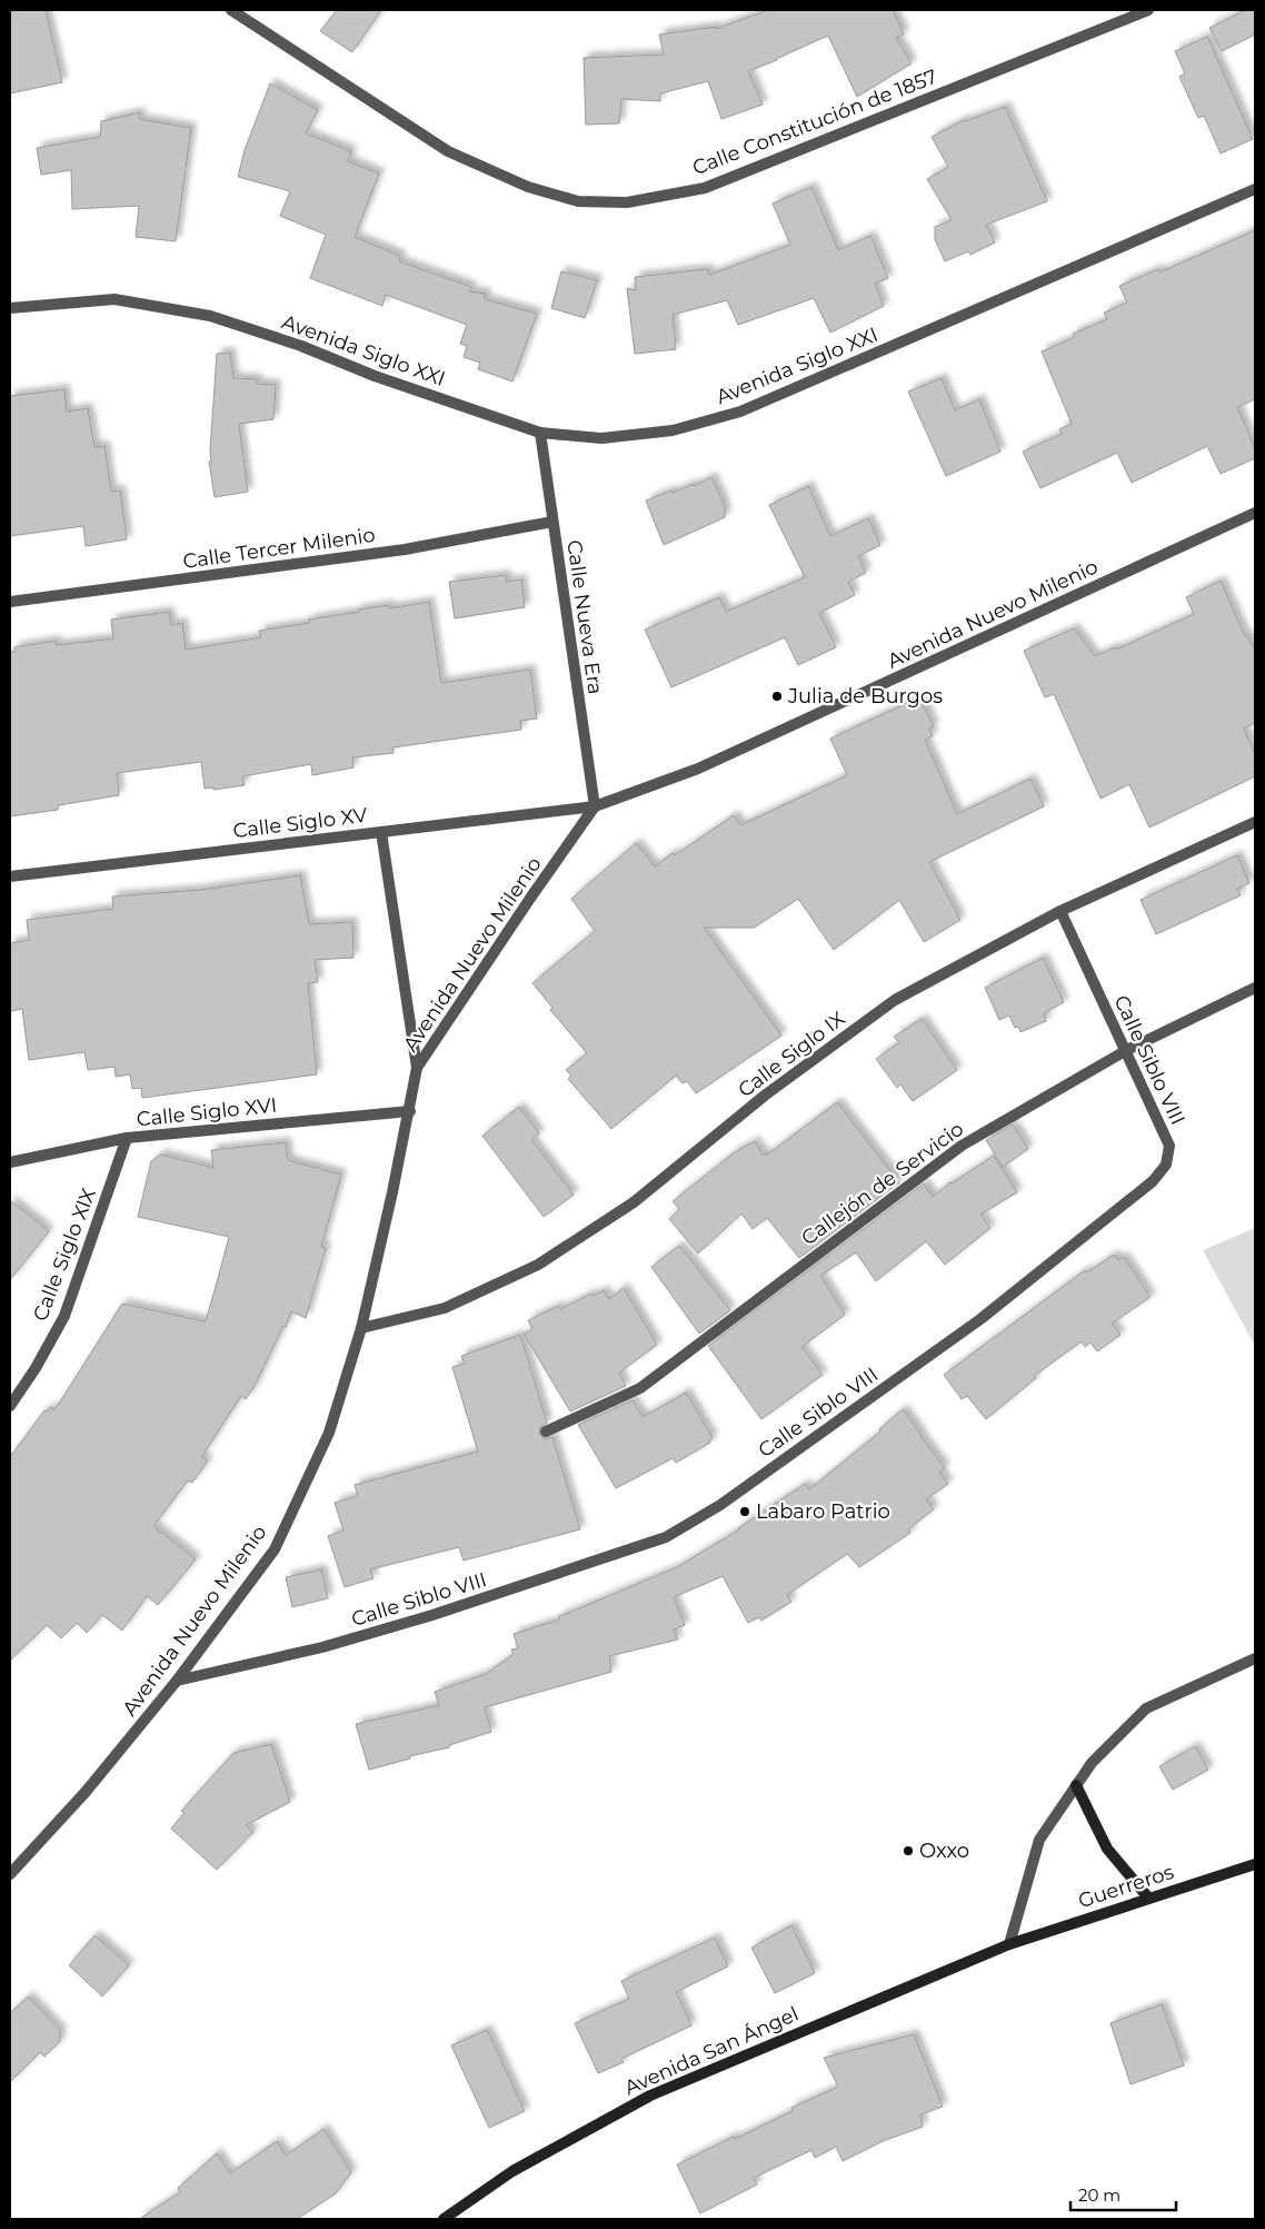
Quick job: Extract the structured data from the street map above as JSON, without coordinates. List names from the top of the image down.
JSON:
{
  "streets": {
    "main road": ["Guerreros", "Avenida San Ángel"],
    "street": [
      "Calle Constitución de 1857",
      "Avenida Siglo XXI",
      "Calle Tercer Milenio",
      "Avenida Nuevo Milenio",
      "Calle Nueva Era",
      "Calle Siglo XV",
      "Calle Siglo IX",
      "Calle Siblo VIII",
      "Calle Siglo XVI",
      "Callejón de Servicio",
      "Calle Siglo XIX"
    ]
  },
  "crossings": [
    ["Avenida Siglo XXI", "Calle Nueva Era"],
    ["Calle Tercer Milenio", "Calle Nueva Era"],
    ["Avenida Nuevo Milenio", "Calle Nueva Era"],
    ["Avenida Nuevo Milenio", "Calle Siglo XV"],
    ["Avenida Nuevo Milenio", "Calle Siglo IX"],
    ["Avenida Nuevo Milenio", "Calle Siblo VIII"],
    ["Avenida Nuevo Milenio", "Calle Siglo XVI"],
    ["Calle Nueva Era", "Calle Siglo XV"],
    ["Calle Siglo IX", "Calle Siblo VIII"],
    ["Calle Siblo VIII", "Callejón de Servicio"],
    ["Calle Siglo XVI", "Calle Siglo XIX"],
    ["Guerreros", "Avenida San Ángel"]
  ],
  "places": ["Julia de Burgos", "Labaro Patrio", "Oxxo"],
  "scale_bar": "20 m"
}
